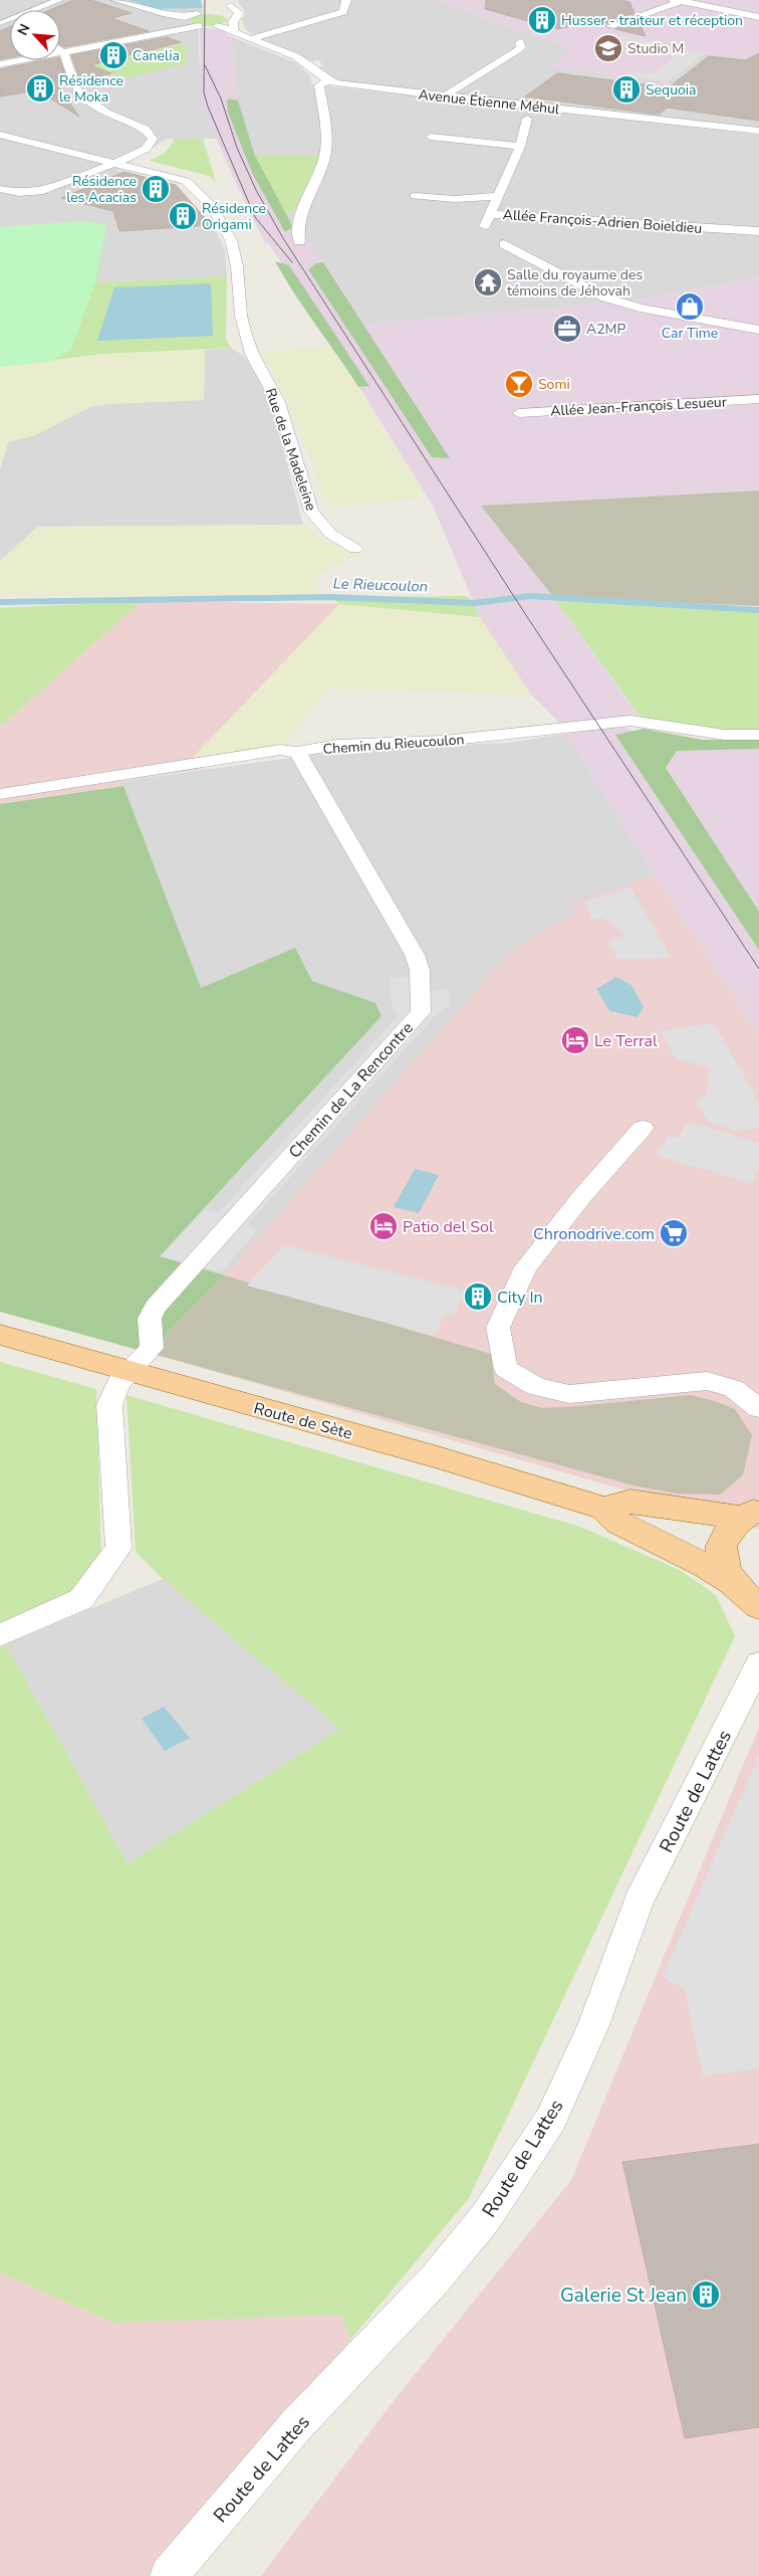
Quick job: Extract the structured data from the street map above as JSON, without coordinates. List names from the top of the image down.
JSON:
{
  "streets": {
    "main road": ["Route de Sète"],
    "street": [
      "Avenue Étienne Méhul",
      "Allée François-Adrien Boieldieu",
      "Allée Jean-François Lesueur",
      "Rue de la Madeleine",
      "Chemin du Rieucoulon",
      "Chemin de La Rencontre",
      "Route de Lattes"
    ]
  },
  "crossings": [
    ["Chemin du Rieucoulon", "Chemin de La Rencontre"],
    ["Chemin de La Rencontre", "Route de Sète"]
  ],
  "water": ["Le Rieucoulon"],
  "places": {
    "building": [
      "Husser - traiteur et réception",
      "Canelia",
      "Résidence le Moka",
      "Sequoia",
      "Résidence les Acacias",
      "Résidence Origami",
      "City In",
      "Galerie St Jean"
    ],
    "school or university": ["Studio M"],
    "temple": ["Salle du royaume des témoins de Jéhovah"],
    "shop": ["Car Time"],
    "office": ["A2MP"],
    "bar": ["Somi"],
    "hotel": ["Le Terral", "Patio del Sol"],
    "supermarket": ["Chronodrive.com"]
  },
  "north": "top left"
}
